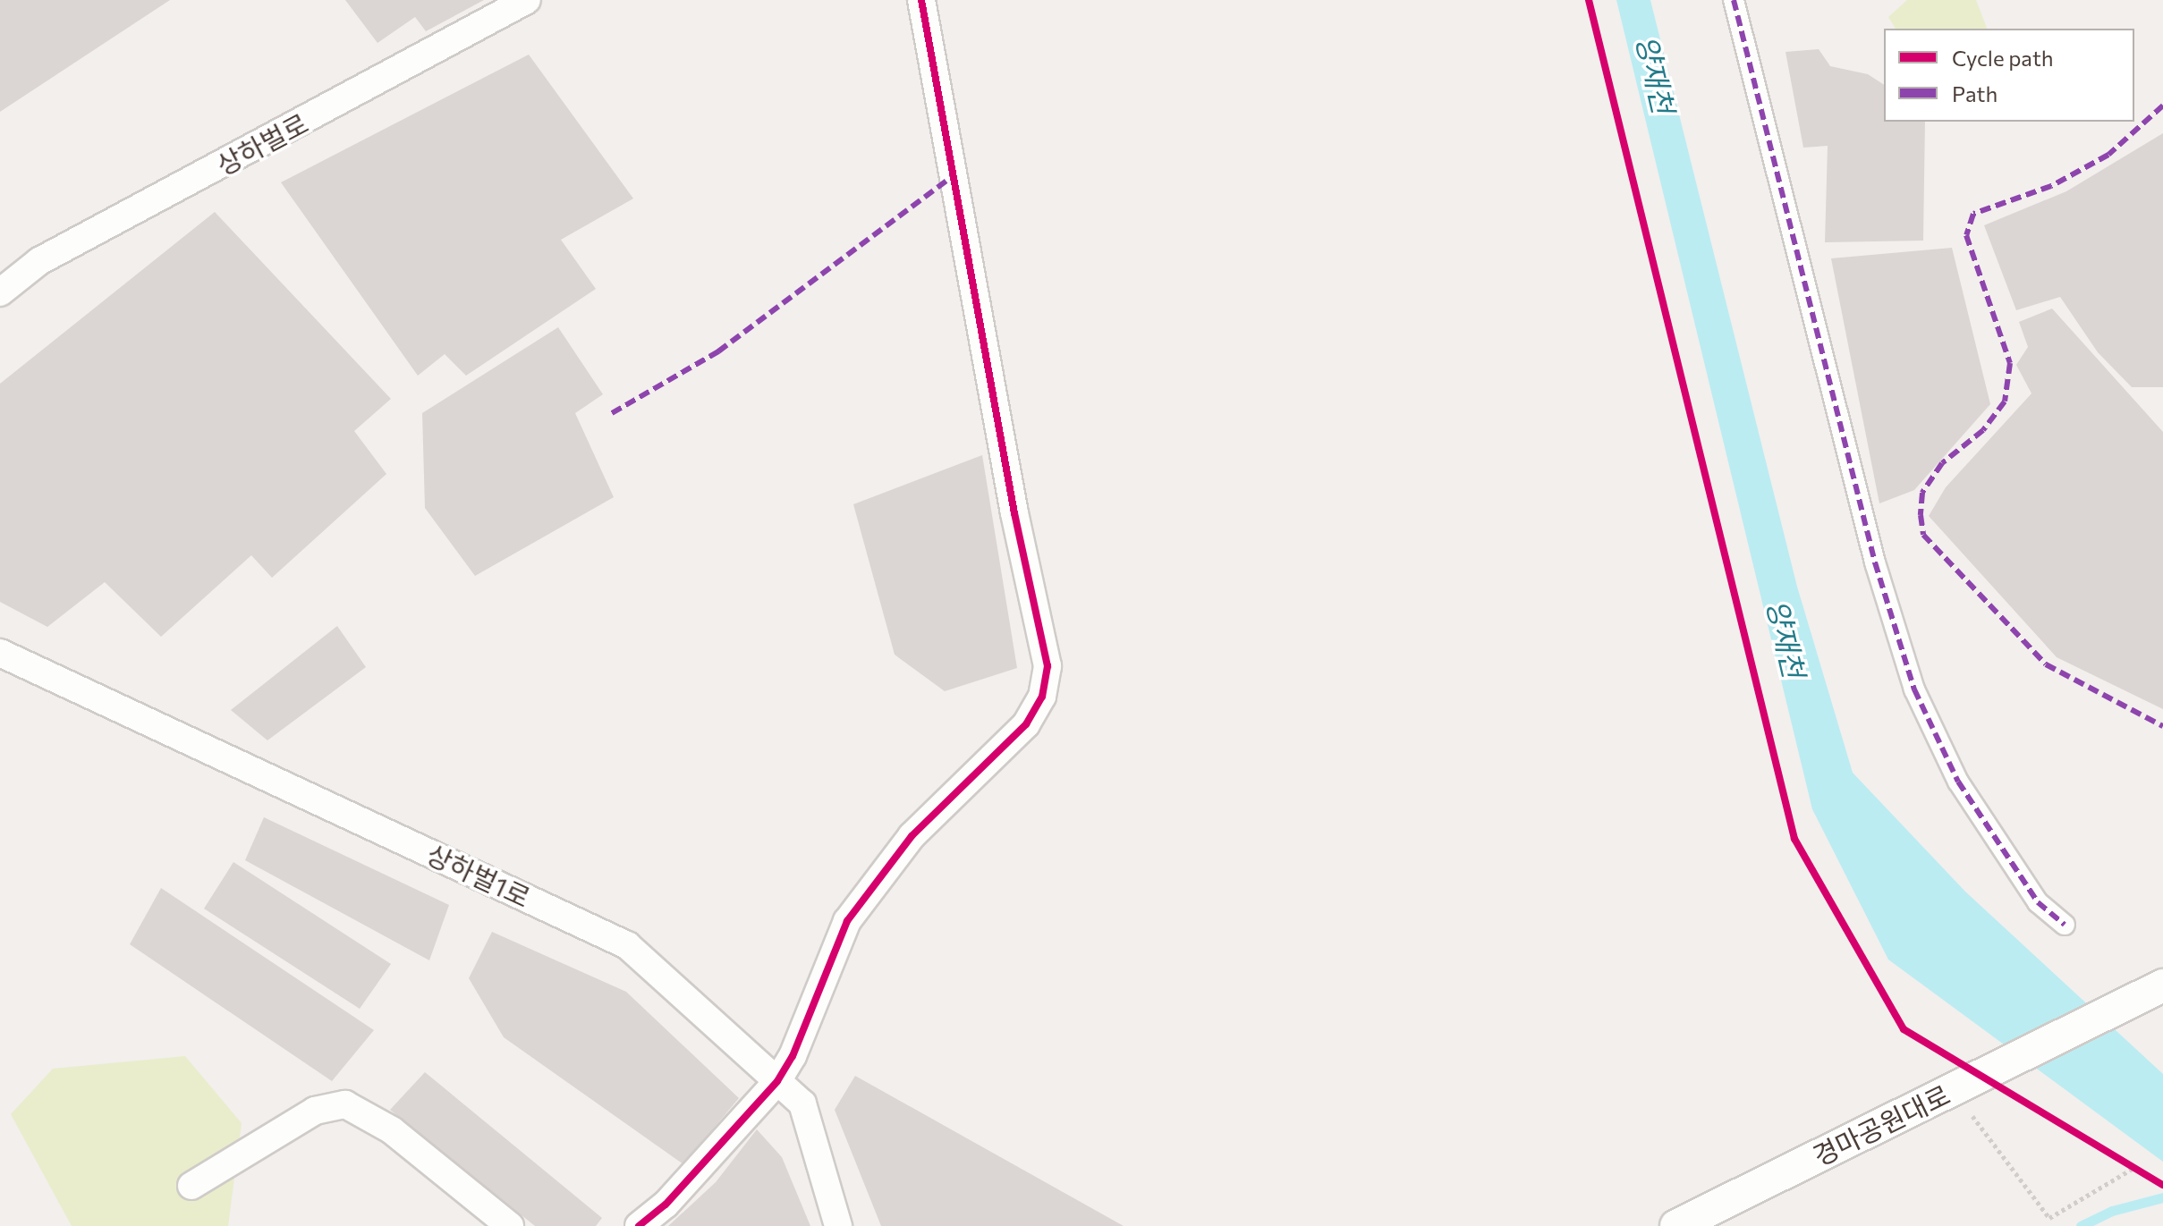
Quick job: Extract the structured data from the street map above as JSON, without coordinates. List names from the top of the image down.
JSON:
{
  "streets": {
    "street": ["상하벌로", "상하벌1로", "경마공원대로"]
  },
  "water": ["양재천"],
  "legend": ["Cycle path", "Path"]
}
